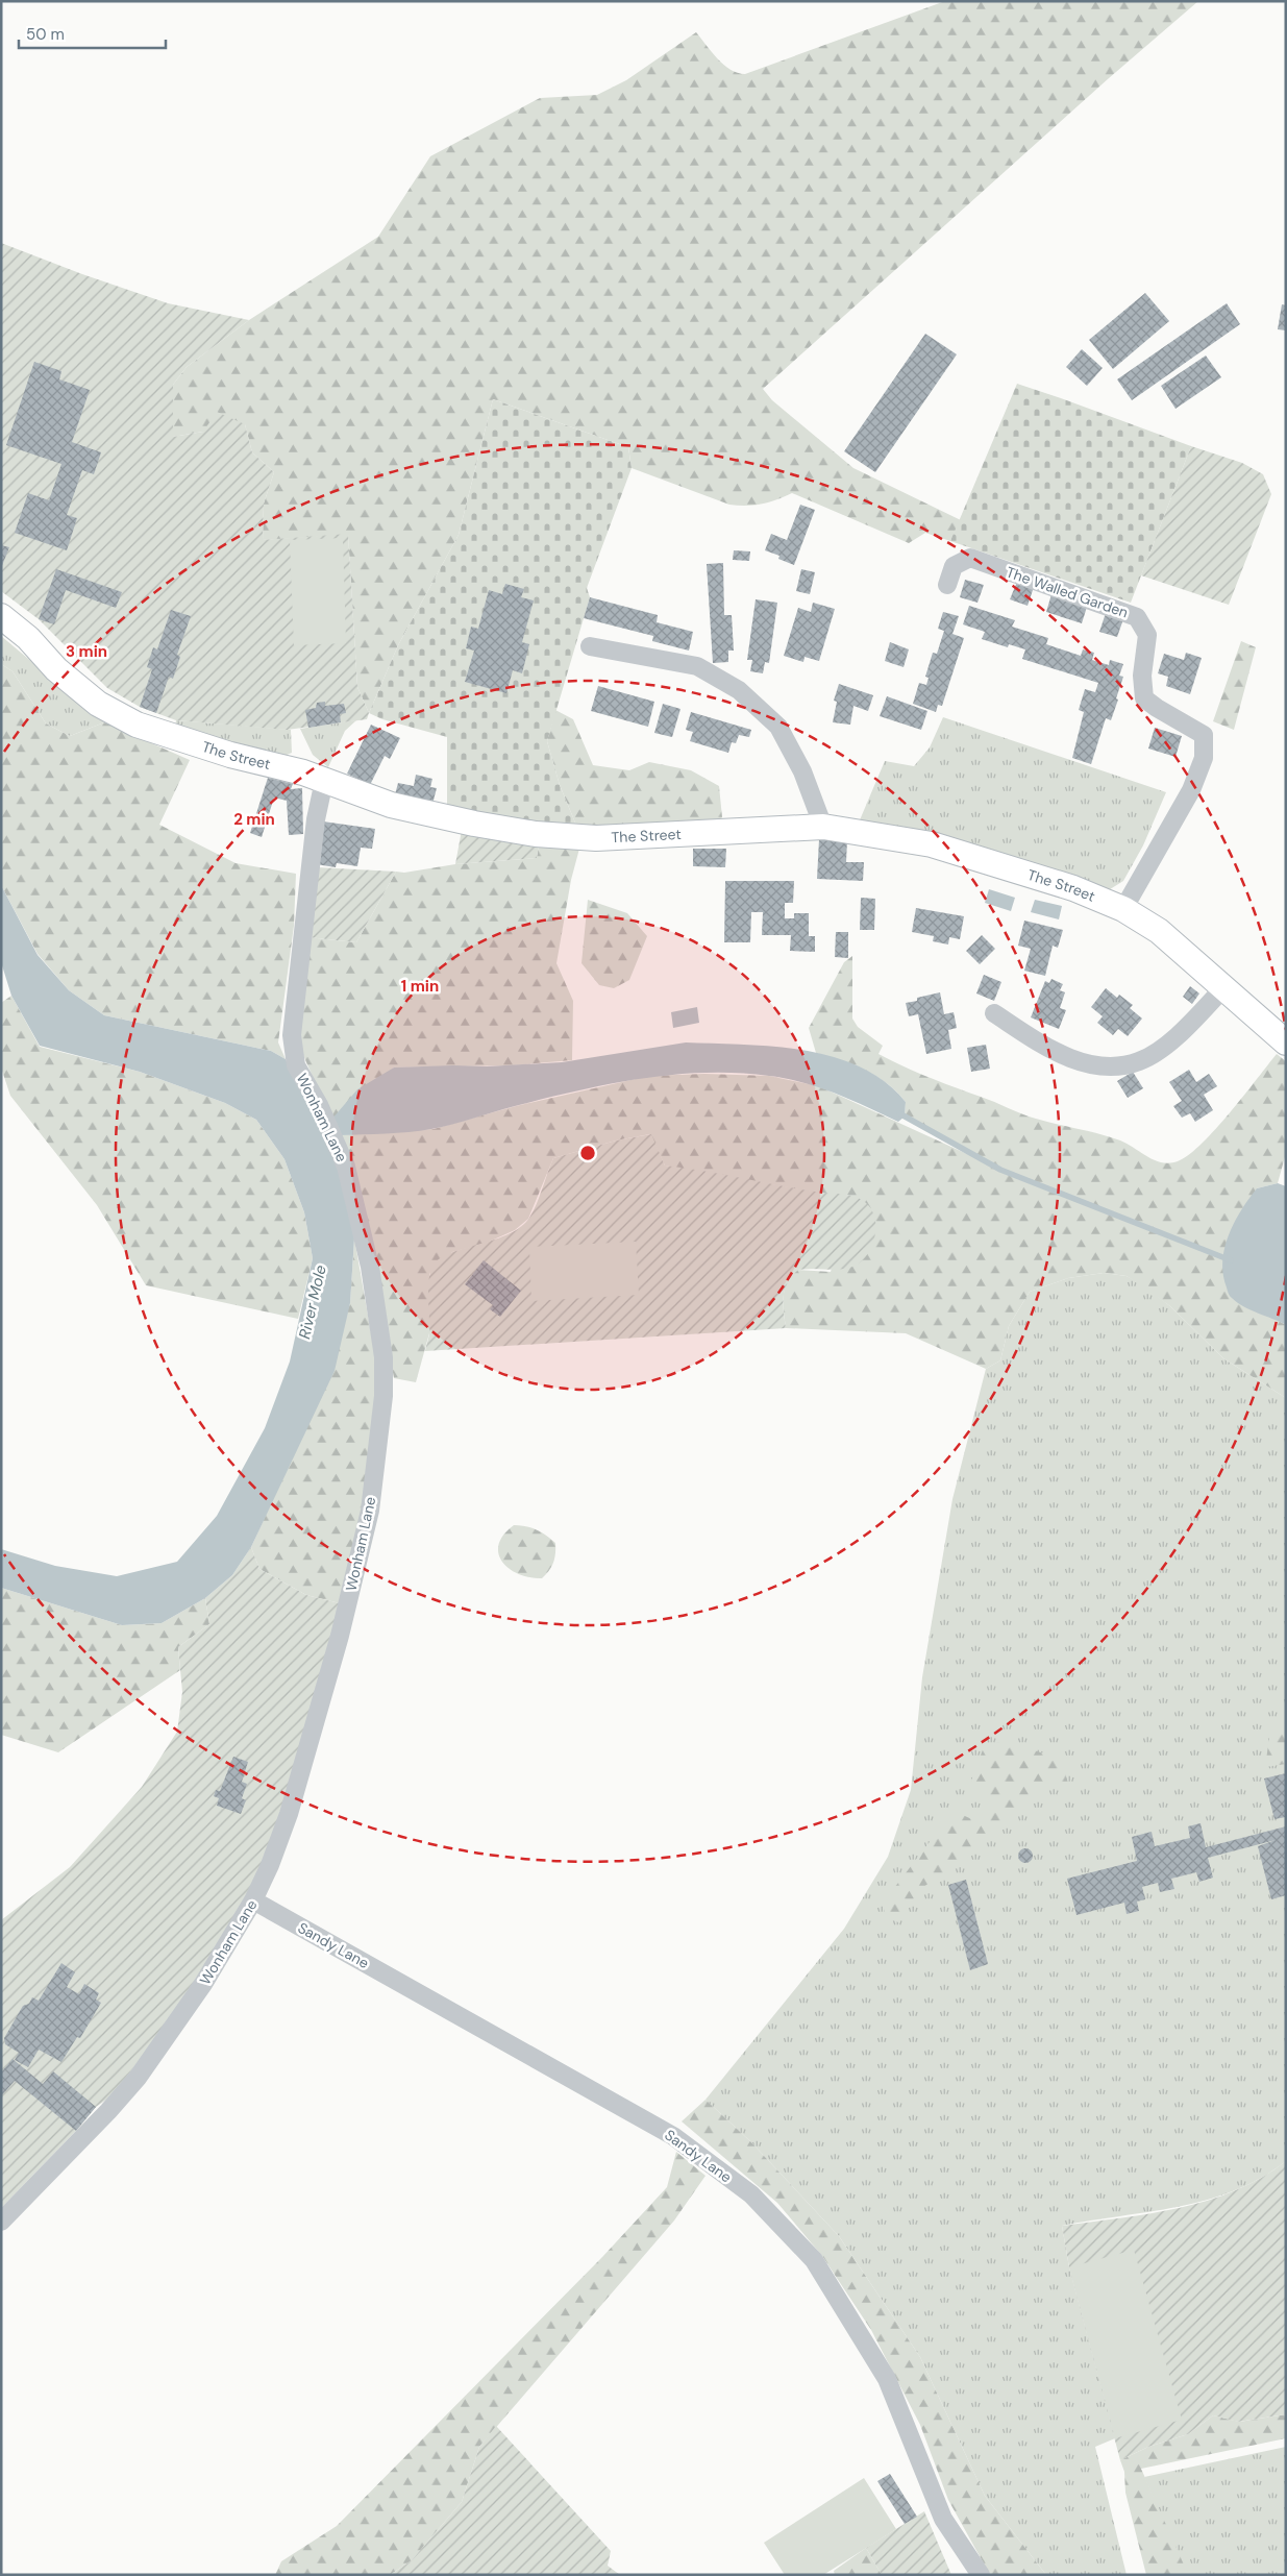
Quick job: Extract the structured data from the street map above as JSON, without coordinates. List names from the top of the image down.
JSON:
{
  "streets": {
    "street": [
      "The Walled Garden",
      "The Street",
      "Wonham Lane",
      "Sandy Lane"
    ]
  },
  "crossings": [
    ["The Walled Garden", "The Street"],
    ["The Street", "Wonham Lane"],
    ["Wonham Lane", "Sandy Lane"]
  ],
  "water": ["River Mole"],
  "scale_bar": "50 m",
  "rings": ["3 min", "2 min", "1 min"]
}
